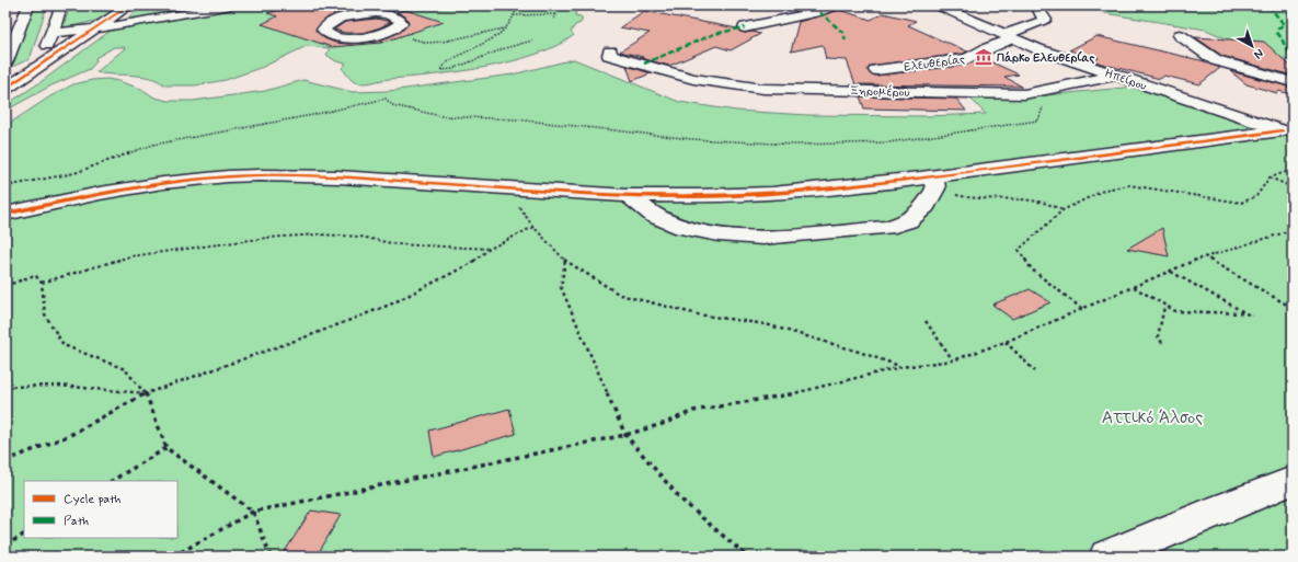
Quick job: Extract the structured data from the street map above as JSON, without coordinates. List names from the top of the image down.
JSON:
{
  "streets": {
    "street": ["Ελευθερίας", "Ηπείρου", "Ξηρομέρου"]
  },
  "crossings": [
    ["Ελευθερίας", "Ηπείρου"],
    ["Ηπείρου", "Ξηρομέρου"]
  ],
  "parks": ["Αττικό Άλσος"],
  "places": {
    "museum": ["Πάρκο Ελευθερίας"]
  },
  "legend": ["Cycle path", "Path"],
  "north": "bottom right"
}
